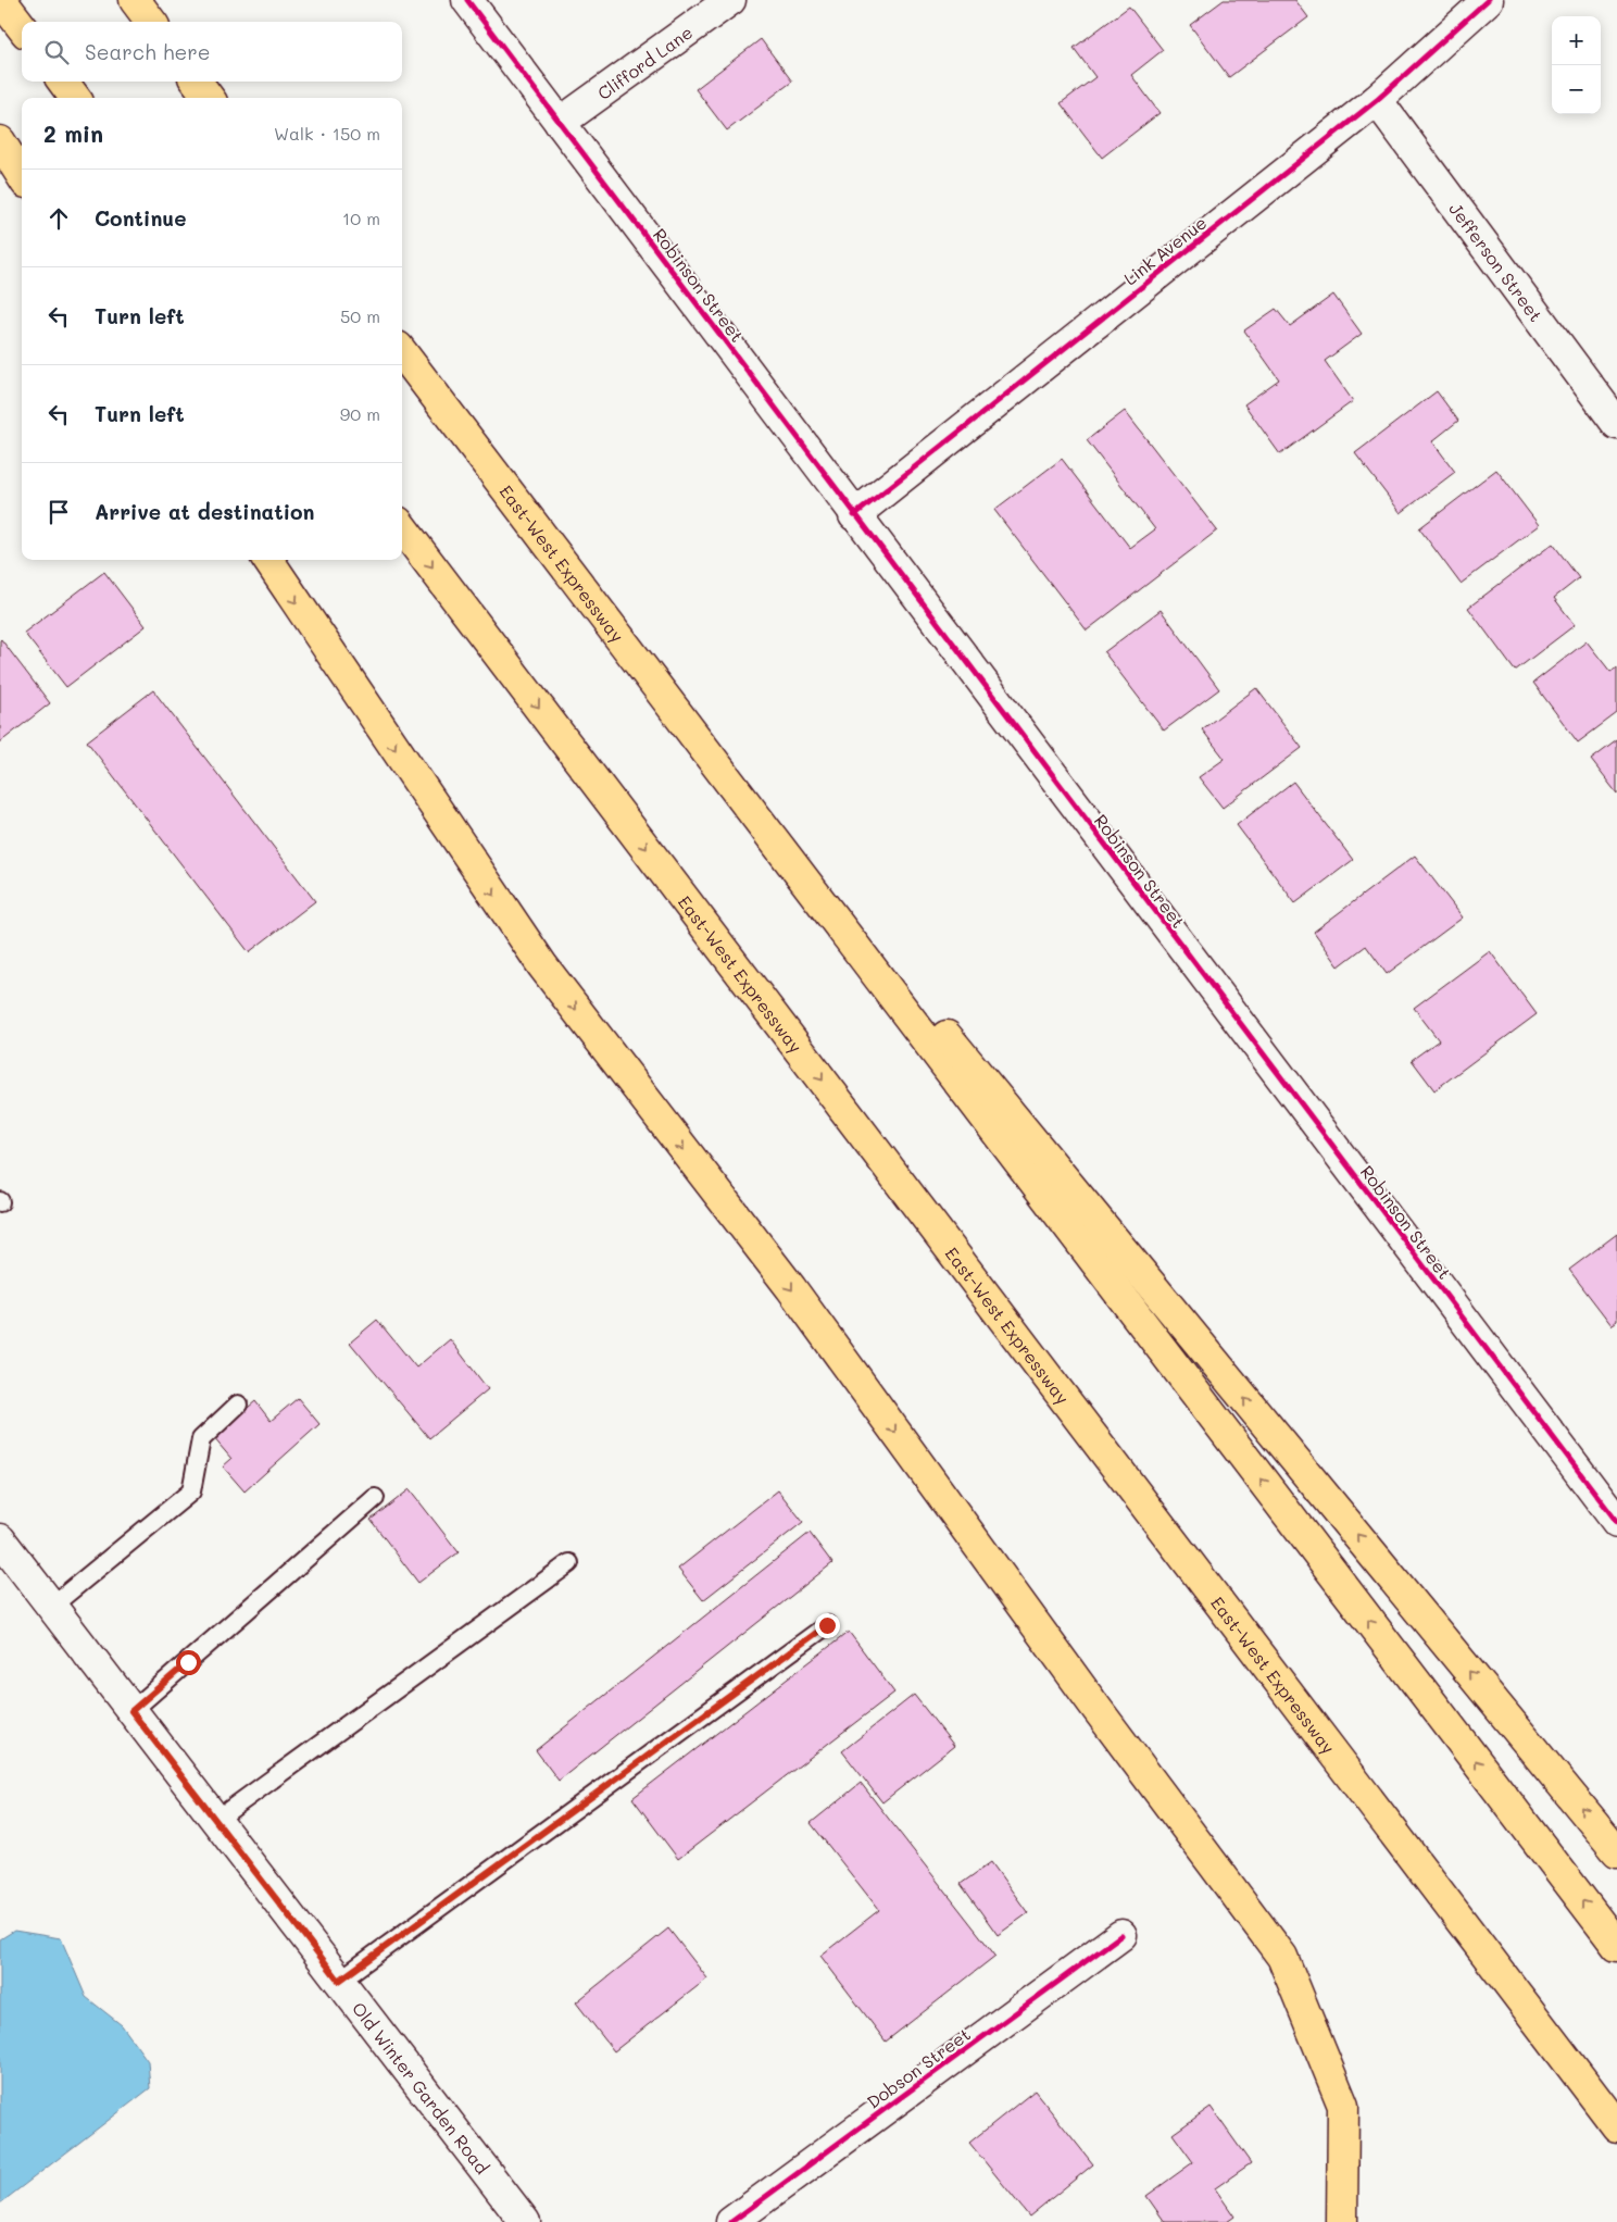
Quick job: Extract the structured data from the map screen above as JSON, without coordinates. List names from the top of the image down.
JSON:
{
  "streets": {
    "highway": ["East-West Expressway"],
    "street": [
      "Clifford Lane",
      "Link Avenue",
      "Jefferson Street",
      "Robinson Street",
      "Dobson Street",
      "Old Winter Garden Road"
    ]
  },
  "crossings": [
    ["Clifford Lane", "Robinson Street"],
    ["Link Avenue", "Jefferson Street"],
    ["Link Avenue", "Robinson Street"]
  ],
  "page": {
    "map_buttons": ["+", "−"],
    "search": "Search here",
    "heading": ["2 min", "Walk · 150 m"],
    "list": [
      ["Continue", "10 m"],
      ["Turn left", "50 m"],
      ["Turn left", "90 m"],
      "Arrive at destination"
    ]
  }
}
